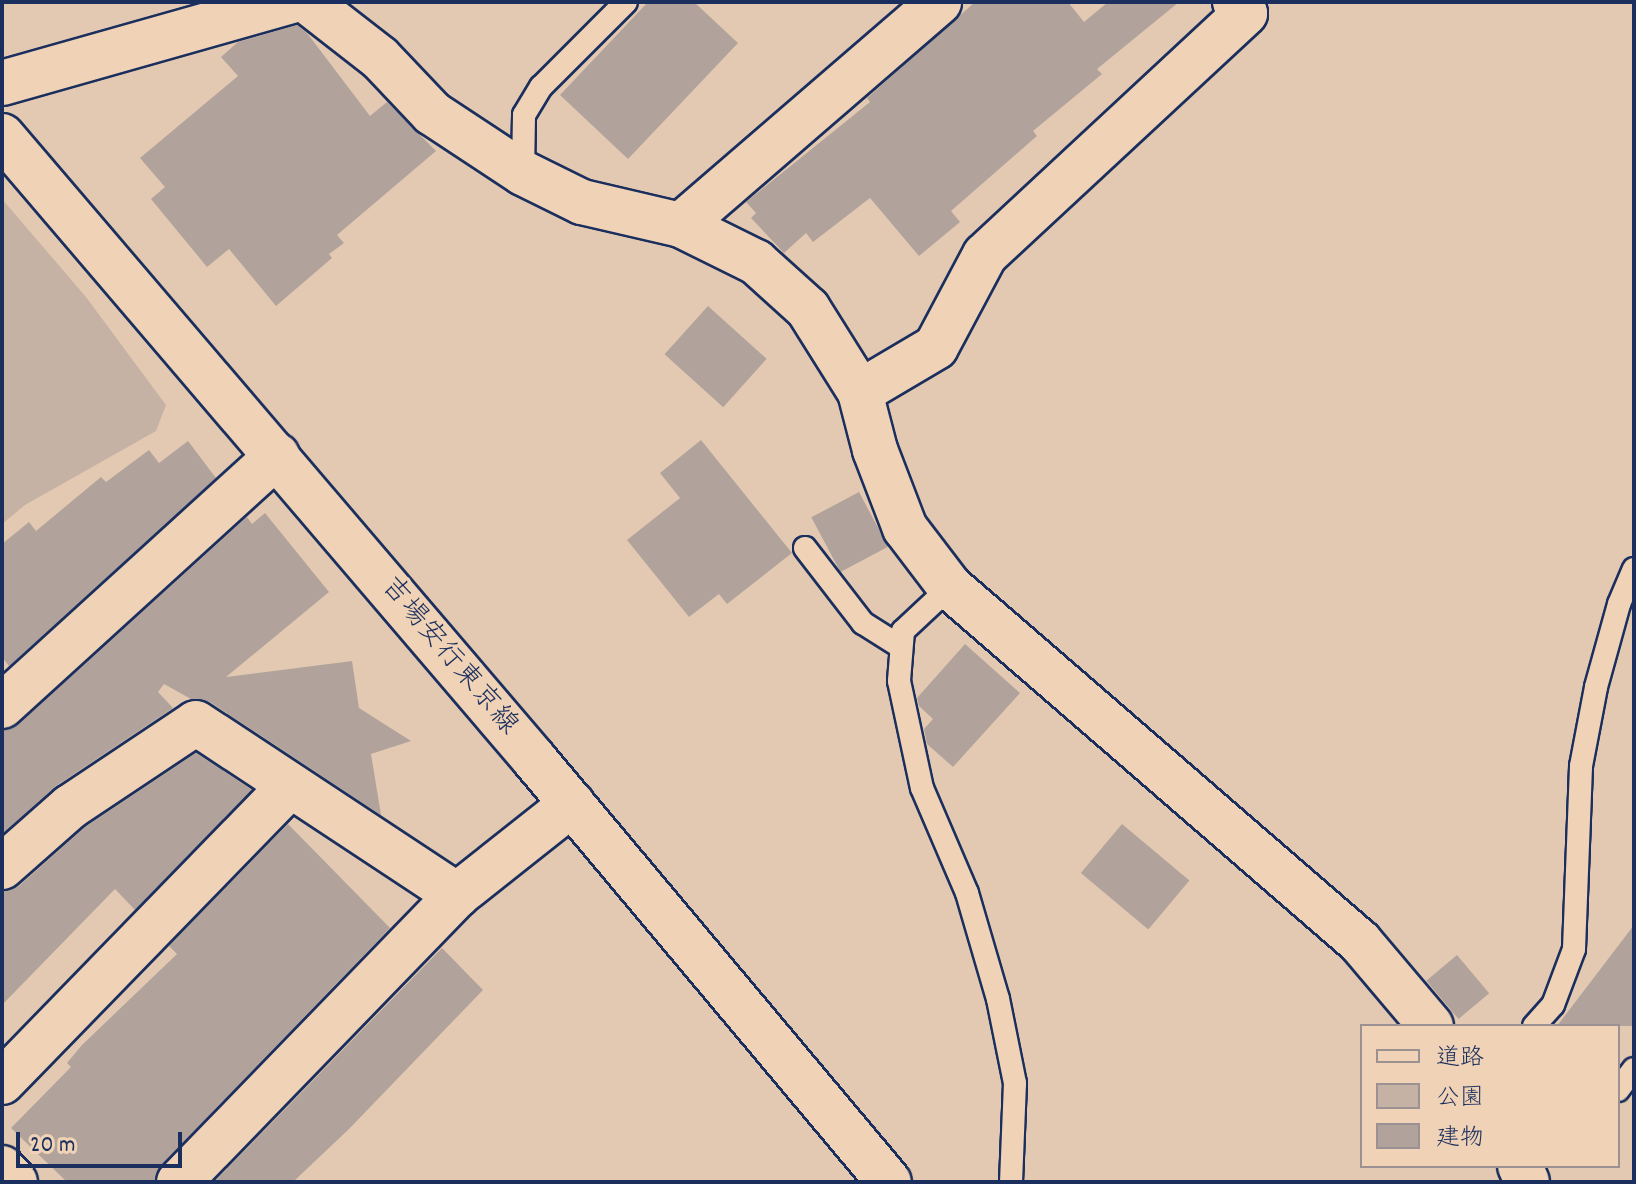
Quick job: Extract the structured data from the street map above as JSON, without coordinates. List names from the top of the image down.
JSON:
{
  "streets": {
    "street": ["吉場安行東京線"]
  },
  "legend": ["道路", "公園", "建物"],
  "scale_bar": "20 m"
}
